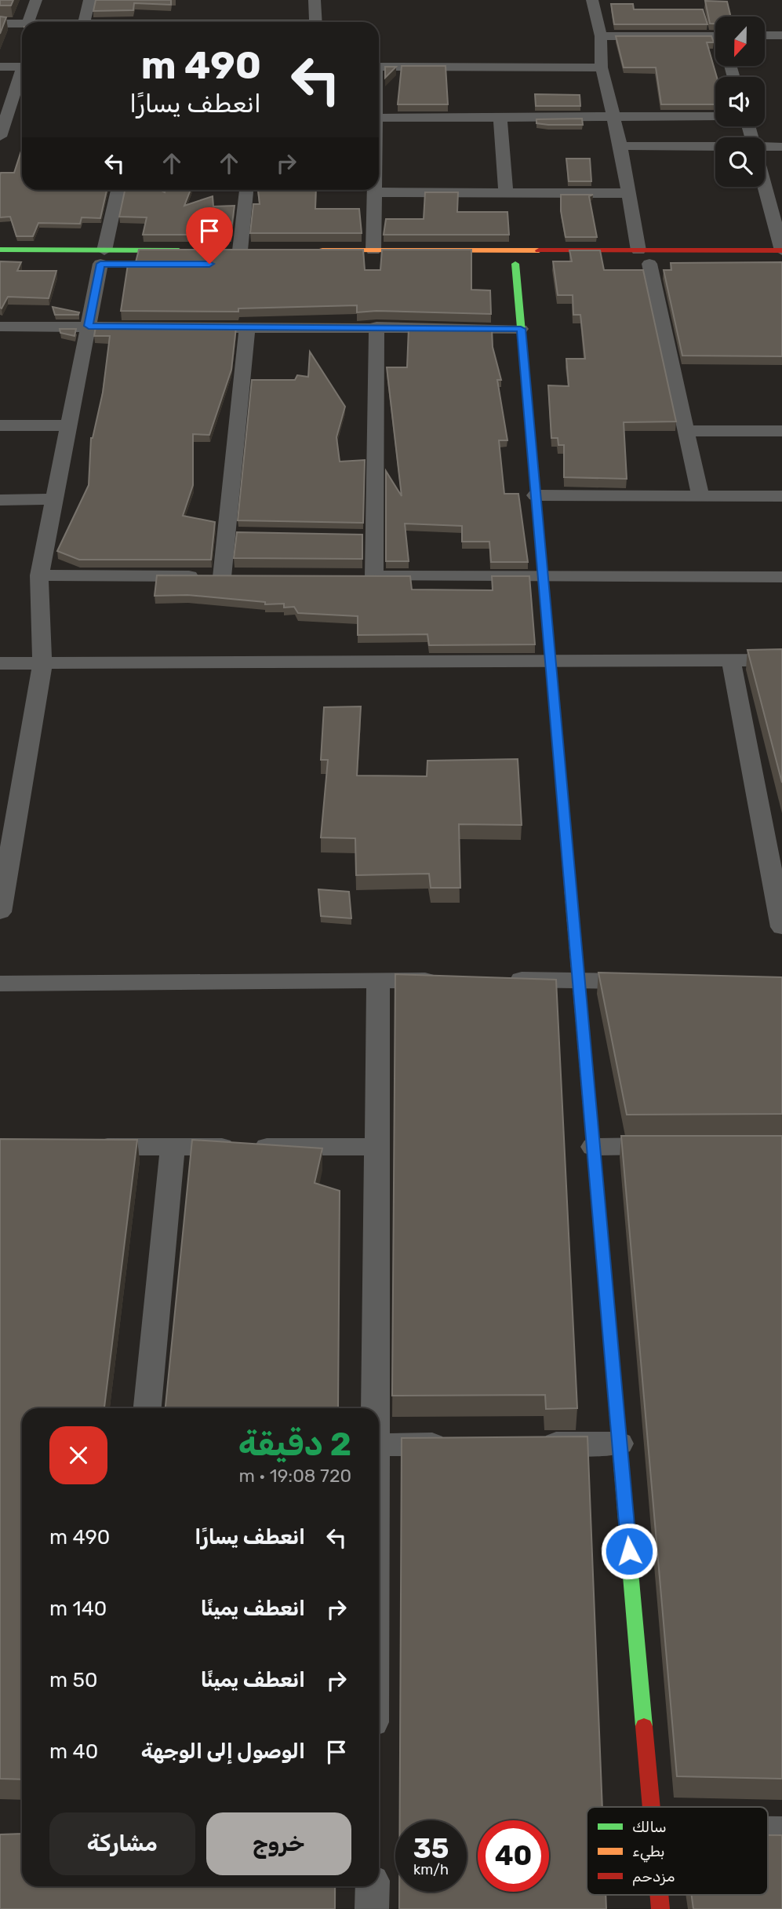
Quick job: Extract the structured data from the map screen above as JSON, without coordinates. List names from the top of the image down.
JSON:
{
  "legend": ["سالك", "بطيء", "مزدحم"],
  "north": "bottom",
  "page": {
    "turn": ["490 m", "انعطف يسارًا"],
    "heading": ["2 دقيقة", "720 m · 19:08"],
    "list": [
      {
        "name": "انعطف يسارًا",
        "value": "490 m"
      },
      {
        "name": "انعطف يمينًا",
        "value": "140 m"
      },
      {
        "name": "انعطف يمينًا",
        "value": "50 m"
      },
      {
        "name": "الوصول إلى الوجهة",
        "value": "40 m"
      }
    ],
    "buttons": ["خروج", "مشاركة"],
    "speed": "35 km/h",
    "limit": "40"
  }
}
